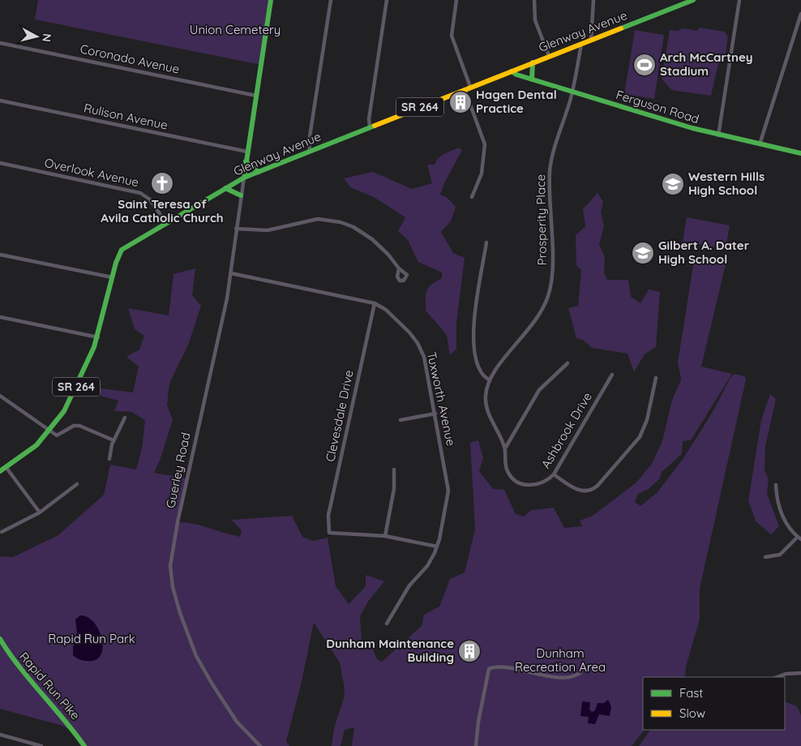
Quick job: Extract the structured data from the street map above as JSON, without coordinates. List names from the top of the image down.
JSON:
{
  "streets": {
    "main road": [
      "Glenway Avenue",
      "SR 264",
      "Ferguson Road",
      "Rapid Run Pike"
    ],
    "street": [
      "Coronado Avenue",
      "Rulison Avenue",
      "Overlook Avenue",
      "Prosperity Place",
      "Tuxworth Avenue",
      "Clevesdale Drive",
      "Ashbrook Drive",
      "Guerley Road"
    ]
  },
  "crossings": [
    ["Glenway Avenue", "Ferguson Road"],
    ["Glenway Avenue", "Overlook Avenue"],
    ["Glenway Avenue", "Prosperity Place"],
    ["Glenway Avenue", "Guerley Road"],
    ["Ferguson Road", "Prosperity Place"],
    ["Prosperity Place", "Ashbrook Drive"],
    ["Tuxworth Avenue", "Clevesdale Drive"],
    ["Tuxworth Avenue", "Guerley Road"]
  ],
  "parks": ["Union Cemetery", "Rapid Run Park", "Dunham Recreation Area"],
  "places": {
    "sports": ["Arch McCartney Stadium"],
    "building": ["Hagen Dental Practice", "Dunham Maintenance Building"],
    "church": ["Saint Teresa of Avila Catholic Church"],
    "school or university": ["Western Hills High School", "Gilbert A. Dater High School"]
  },
  "legend": ["Fast", "Slow"],
  "north": "right"
}
